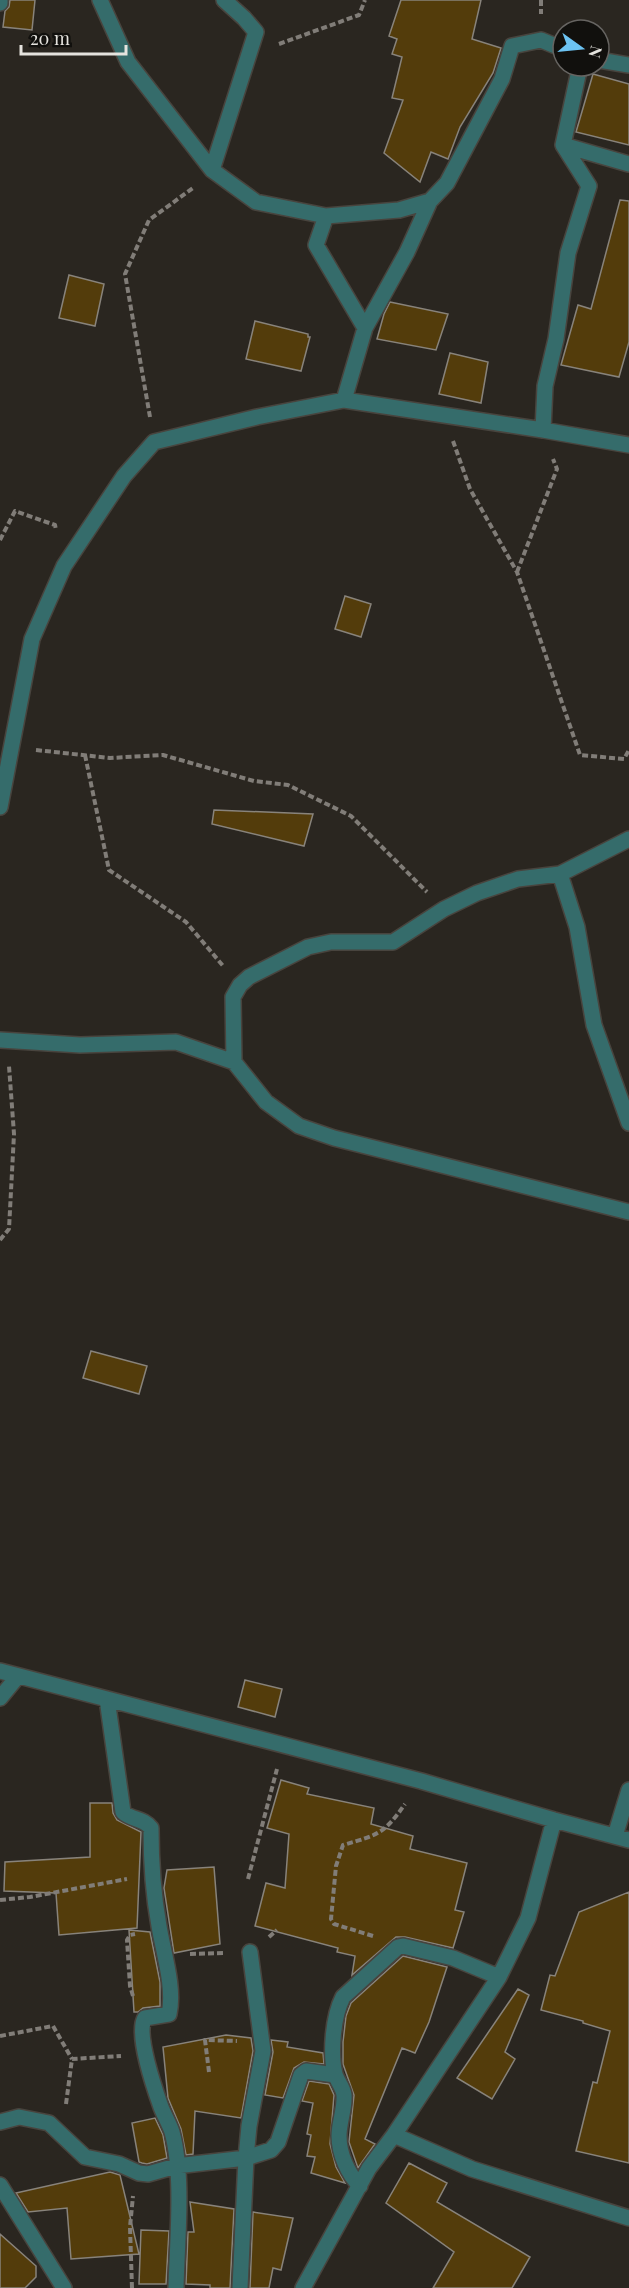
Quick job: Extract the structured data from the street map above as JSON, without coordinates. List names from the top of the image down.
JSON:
{
  "scale_bar": "20 m",
  "north": "right"
}
